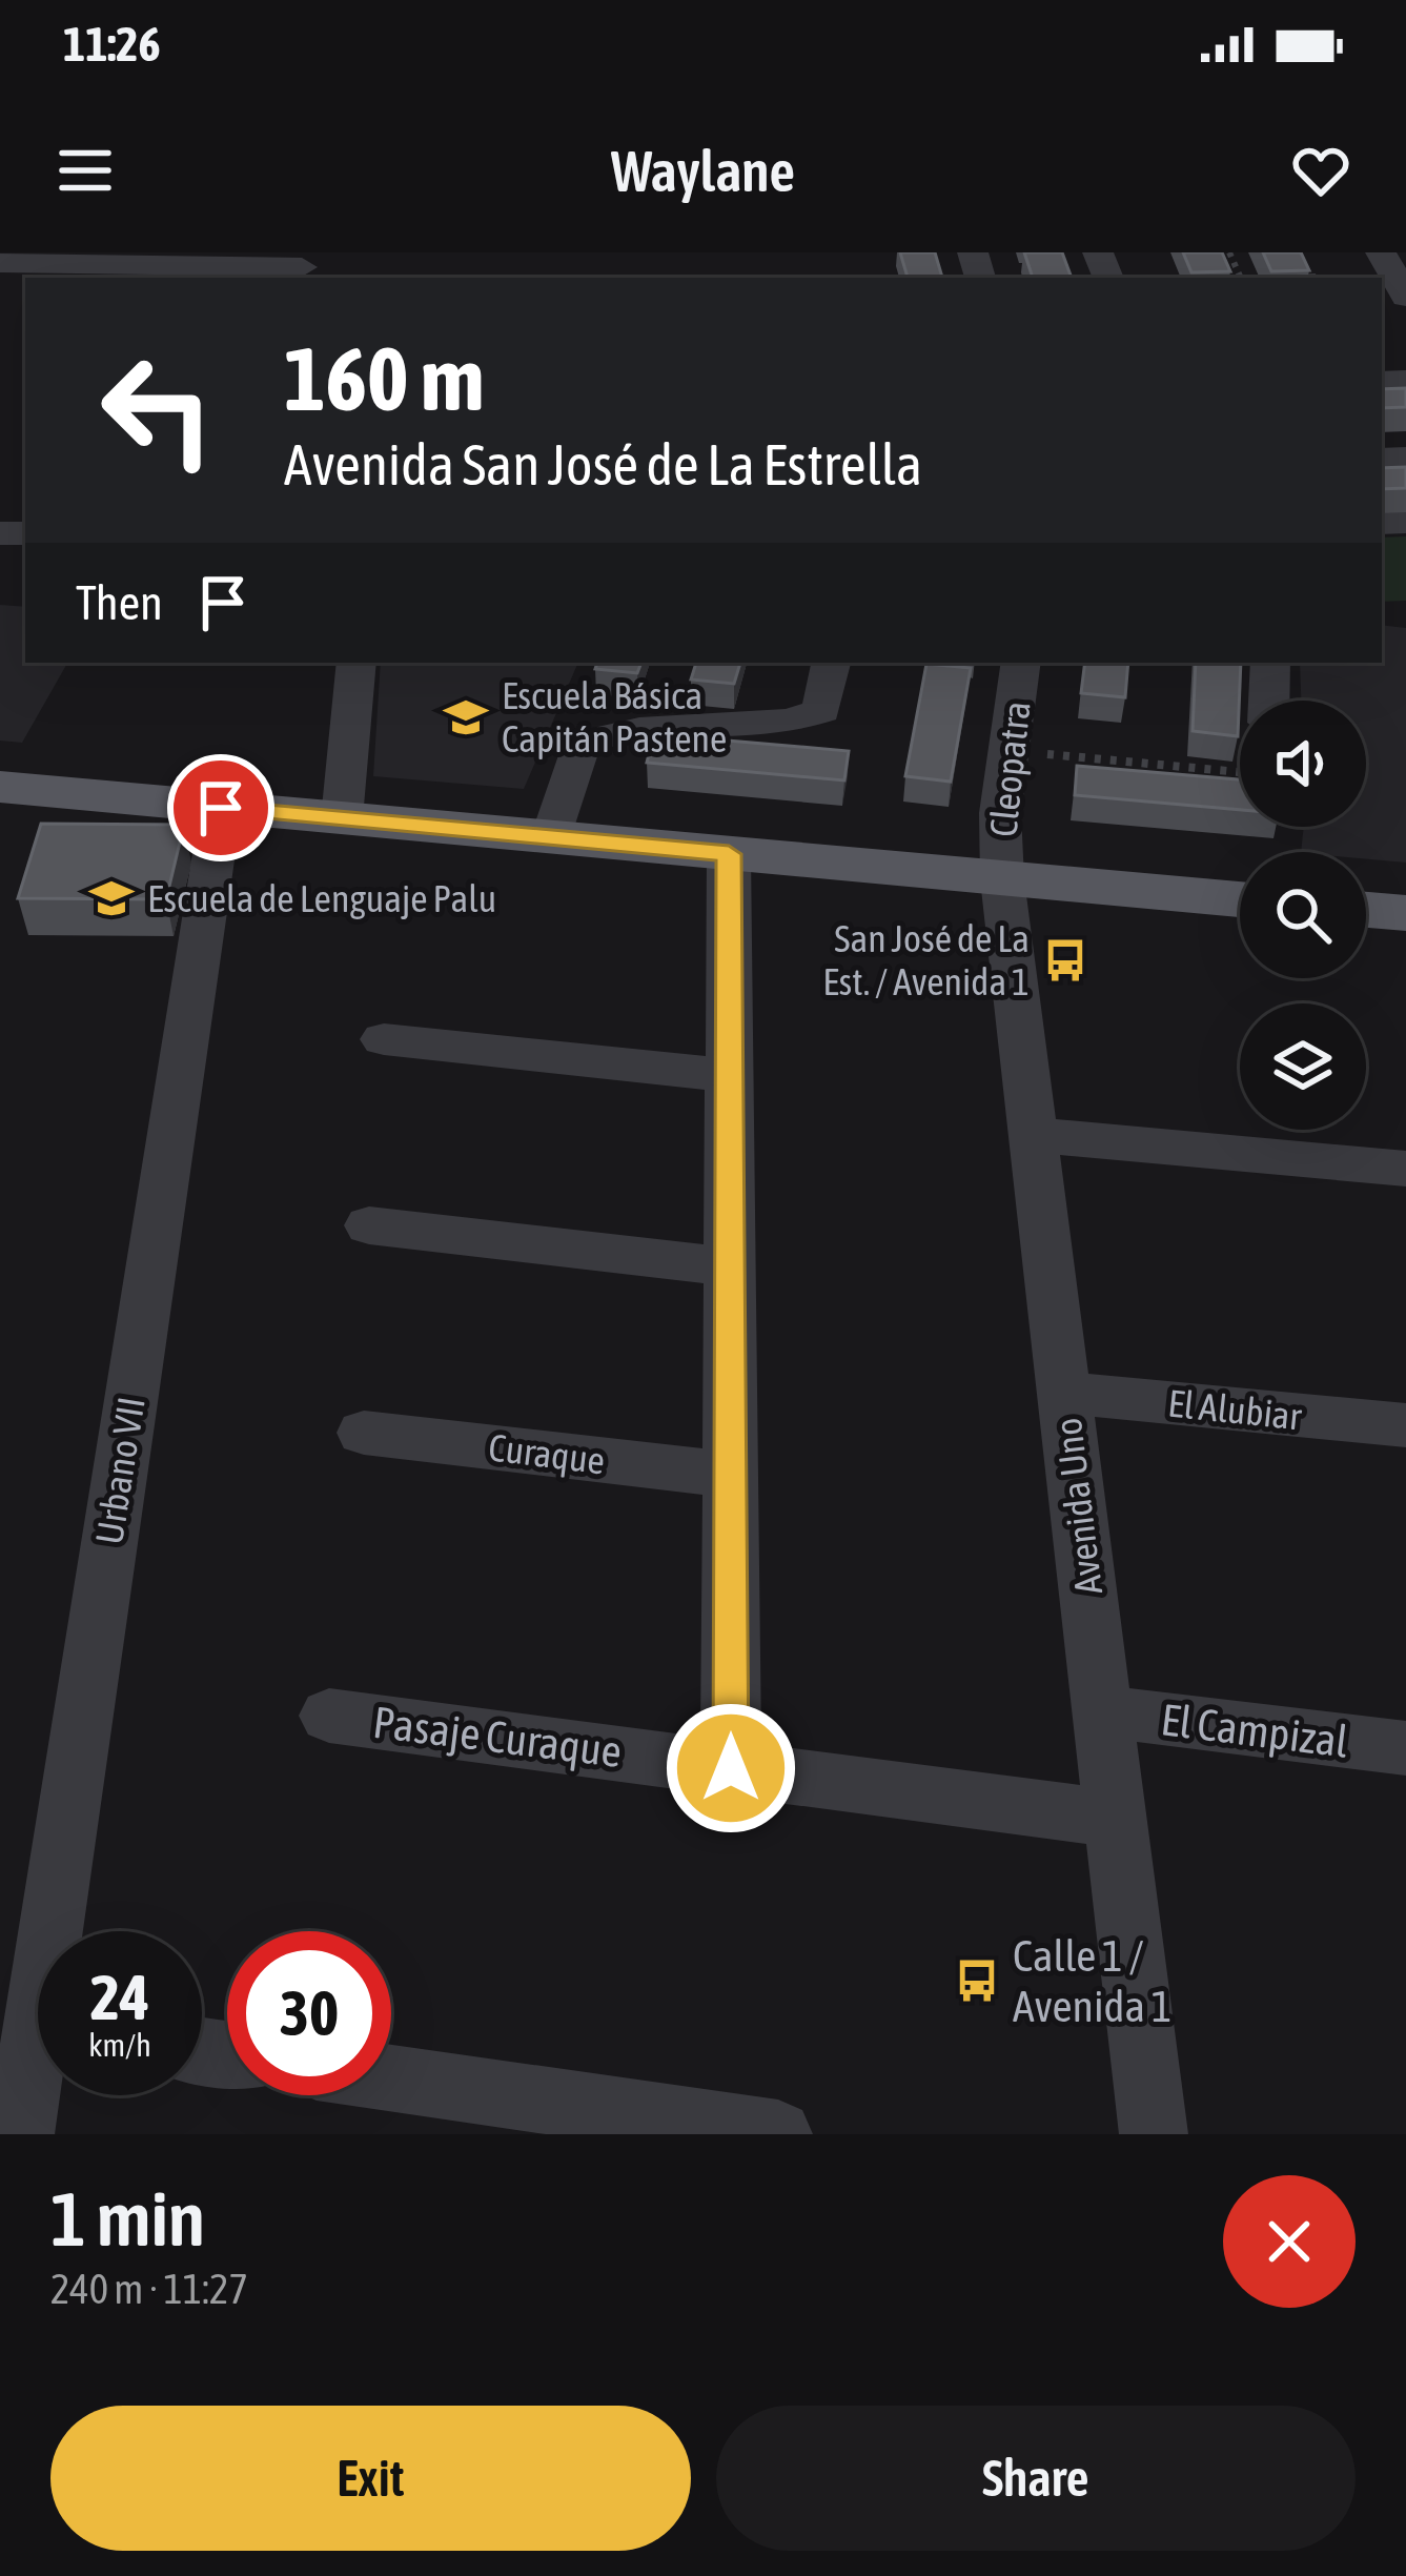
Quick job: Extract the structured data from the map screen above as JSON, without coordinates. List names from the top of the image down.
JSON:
{
  "streets": {
    "street": [
      "Cleopatra",
      "El Alubiar",
      "Curaque",
      "Urbano VII",
      "Avenida Uno",
      "El Campizal",
      "Pasaje Curaque"
    ]
  },
  "crossings": [
    ["Cleopatra", "Avenida Uno"],
    ["El Alubiar", "Avenida Uno"],
    ["Avenida Uno", "El Campizal"],
    ["Avenida Uno", "Pasaje Curaque"]
  ],
  "places": {
    "school or university": ["Escuela Básica Capitán Pastene", "Escuela de Lenguaje Palu"],
    "bus stop": ["San José de La Est. / Avenida 1", "Calle 1 / Avenida 1"]
  },
  "page": {
    "status": "11:26",
    "header": "Waylane",
    "turn": ["160 m", "Avenida San José de La Estrella"],
    "then": "Then",
    "speed": "24 km/h",
    "limit": "30",
    "heading": ["1 min", "240 m · 11:27"],
    "buttons": ["Exit", "Share"]
  }
}
